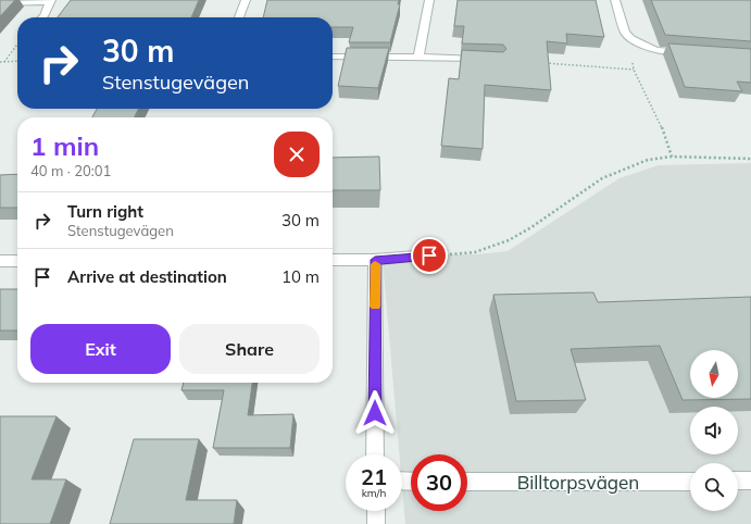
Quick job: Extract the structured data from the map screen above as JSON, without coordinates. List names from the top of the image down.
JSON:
{
  "streets": {
    "street": ["Billtorpsvägen"]
  },
  "north": "bottom",
  "page": {
    "turn": ["30 m", "Stenstugevägen"],
    "heading": ["1 min", "40 m · 20:01"],
    "list": [
      {
        "name": "Turn right",
        "note": "Stenstugevägen",
        "value": "30 m"
      },
      {
        "name": "Arrive at destination",
        "value": "10 m"
      }
    ],
    "buttons": ["Exit", "Share"],
    "speed": "21 km/h",
    "limit": "30"
  }
}
